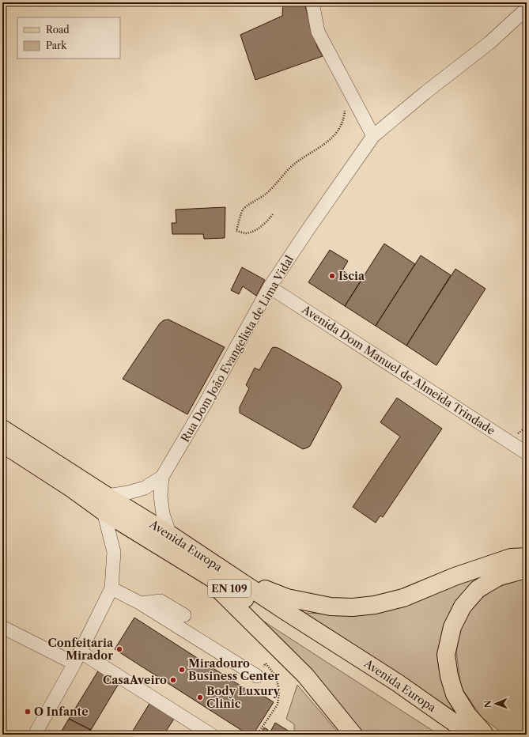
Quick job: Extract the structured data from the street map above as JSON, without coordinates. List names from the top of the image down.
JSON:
{
  "streets": {
    "main road": ["Avenida Europa", "EN 109"],
    "street": ["Rua Dom João Evangelista de Lima Vidal", "Avenida Dom Manuel de Almeida Trindade"]
  },
  "crossings": [
    ["Rua Dom João Evangelista de Lima Vidal", "Avenida Dom Manuel de Almeida Trindade"]
  ],
  "places": [
    "Iscia",
    "Confeitaria Mirador",
    "Miradouro Business Center",
    "CasaAveiro",
    "Body Luxury Clinic",
    "O Infante"
  ],
  "legend": ["Road", "Park"],
  "north": "left"
}
